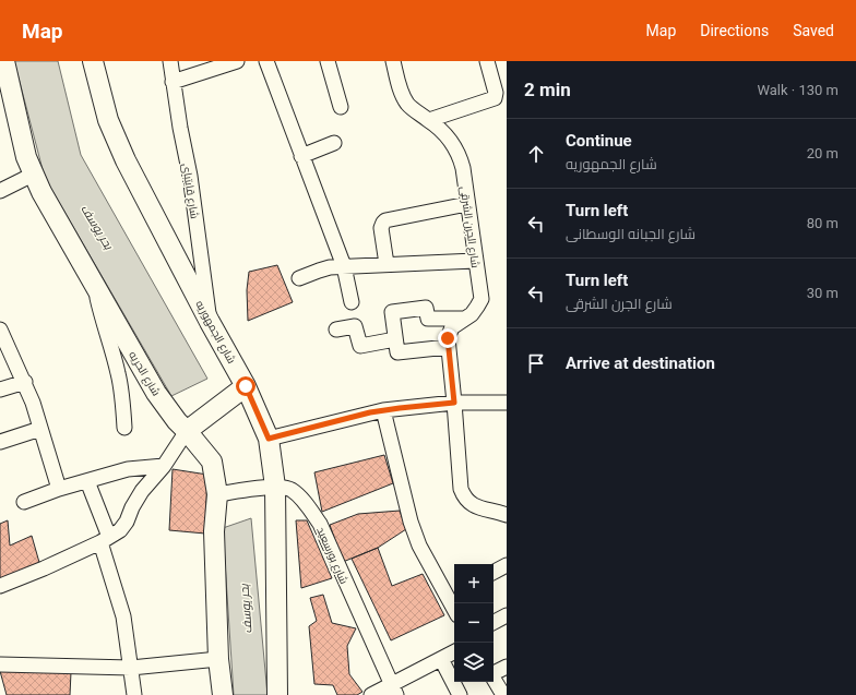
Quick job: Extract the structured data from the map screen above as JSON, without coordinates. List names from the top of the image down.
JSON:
{
  "streets": {
    "street": [
      "شارع قايتباى",
      "شارع الجرن الشرقى",
      "شارع الجمهوريه",
      "شارع الحريه",
      "شارع بورسعيد"
    ]
  },
  "crossings": [
    ["شارع قايتباى", "شارع الجمهوريه"],
    ["شارع الجمهوريه", "شارع بورسعيد"],
    ["شارع الحريه", "شارع بورسعيد"]
  ],
  "water": ["بحر يوسف"],
  "page": {
    "header": "Map",
    "nav": ["Map", "Directions", "Saved"],
    "heading": ["2 min", "Walk · 130 m"],
    "list": [
      ["Continue", "شارع الجمهوريه", "20 m"],
      ["Turn left", "شارع الجبانه الوسطانى", "80 m"],
      ["Turn left", "شارع الجرن الشرقى", "30 m"],
      "Arrive at destination"
    ],
    "map_buttons": ["+", "−"]
  }
}
